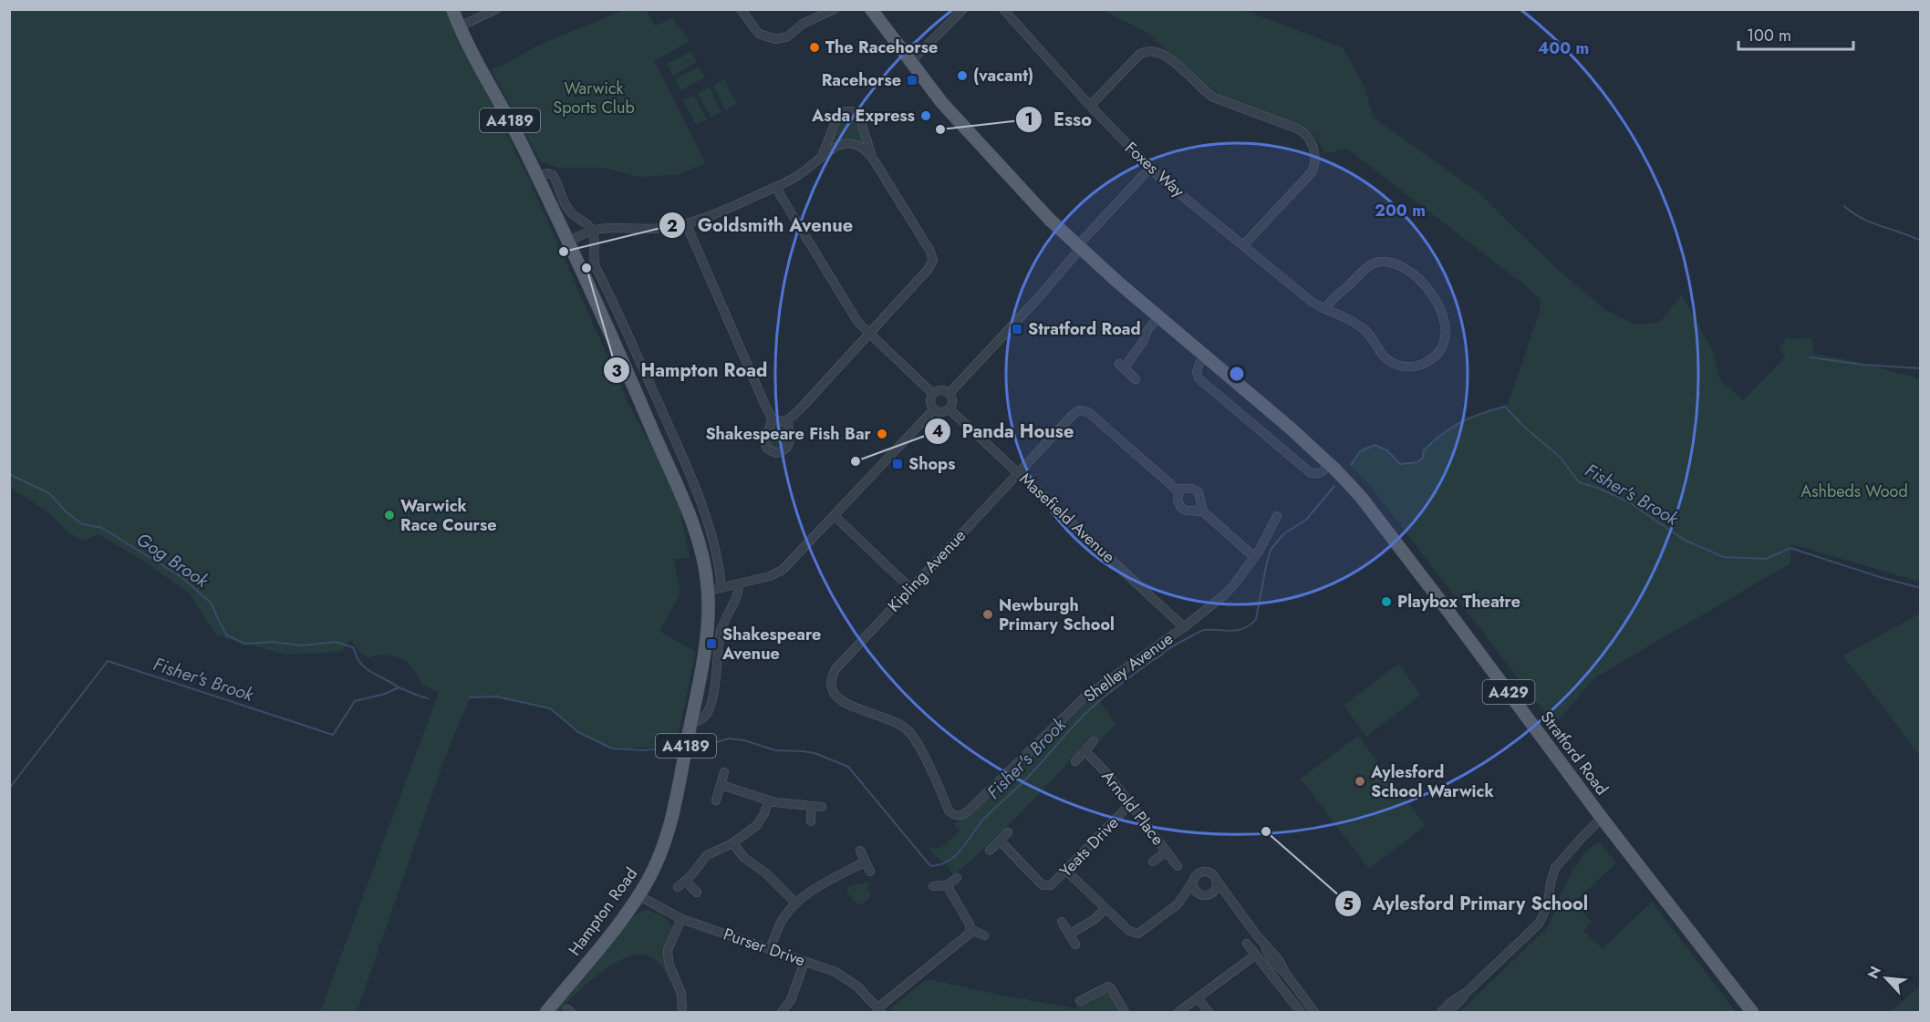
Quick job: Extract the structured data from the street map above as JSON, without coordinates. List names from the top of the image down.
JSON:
{
  "streets": {
    "main road": [
      "A4189",
      "A429",
      "Stratford Road",
      "Hampton Road"
    ],
    "street": [
      "Foxes Way",
      "Masefield Avenue",
      "Kipling Avenue",
      "Shelley Avenue",
      "Arnold Place",
      "Yeats Drive",
      "Purser Drive"
    ]
  },
  "crossings": [
    ["A4189", "Hampton Road"],
    ["Masefield Avenue", "Kipling Avenue"],
    ["Masefield Avenue", "Shelley Avenue"],
    ["Kipling Avenue", "Shelley Avenue"],
    ["Arnold Place", "Yeats Drive"],
    ["Hampton Road", "Purser Drive"]
  ],
  "water": ["Fisher's Brook", "Gog Brook"],
  "parks": ["Warwick Sports Club", "Ashbeds Wood"],
  "places": {
    "other": [
      "The Racehorse",
      "(vacant)",
      "Asda Express",
      "Esso",
      "Goldsmith Avenue",
      "Hampton Road",
      "Shakespeare Fish Bar",
      "Panda House",
      "Warwick Race Course",
      "Playbox Theatre",
      "Newburgh Primary School",
      "Aylesford School Warwick",
      "Aylesford Primary School"
    ],
    "transit": [
      "Racehorse",
      "Stratford Road",
      "Shops",
      "Shakespeare Avenue"
    ]
  },
  "scale_bar": "100 m",
  "north": "top left",
  "rings": ["400 m", "200 m"]
}
